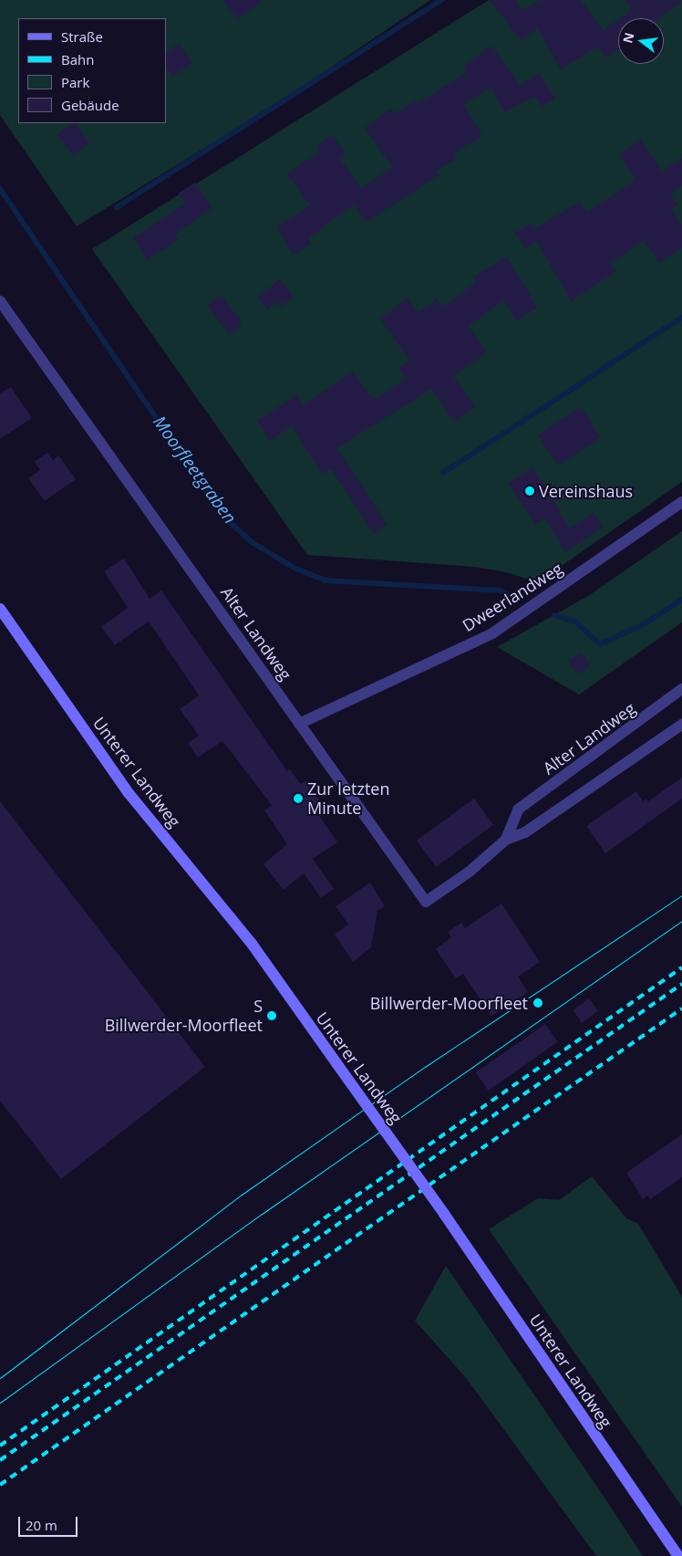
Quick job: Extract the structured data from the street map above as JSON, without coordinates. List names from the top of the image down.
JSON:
{
  "streets": {
    "main road": ["Unterer Landweg"],
    "street": ["Dweerlandweg", "Alter Landweg"]
  },
  "crossings": [
    ["Dweerlandweg", "Alter Landweg"]
  ],
  "water": ["Moorfleetgraben"],
  "places": [
    "Vereinshaus",
    "Zur letzten Minute",
    "Billwerder-Moorfleet",
    "S Billwerder-Moorfleet"
  ],
  "legend": [
    "Straße",
    "Bahn",
    "Park",
    "Gebäude"
  ],
  "scale_bar": "20 m",
  "north": "left"
}
